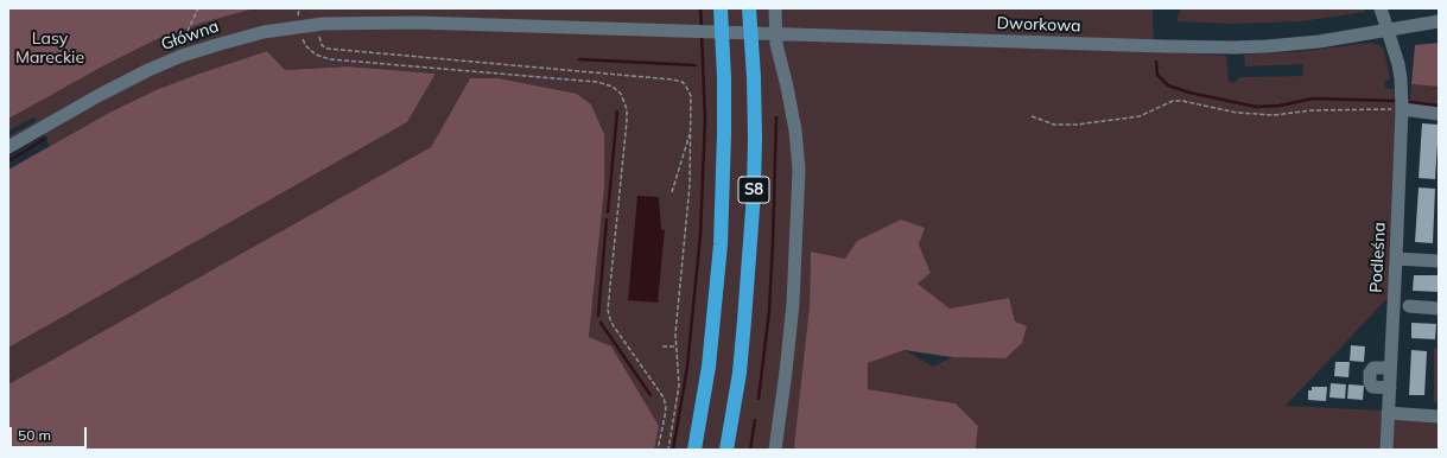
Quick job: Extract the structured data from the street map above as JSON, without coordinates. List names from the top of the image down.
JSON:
{
  "streets": {
    "highway": ["S8"],
    "street": ["Dworkowa", "Główna", "Podleśna"]
  },
  "crossings": [
    ["Dworkowa", "Główna"],
    ["Dworkowa", "Podleśna"]
  ],
  "parks": ["Lasy Mareckie"],
  "scale_bar": "50 m"
}
